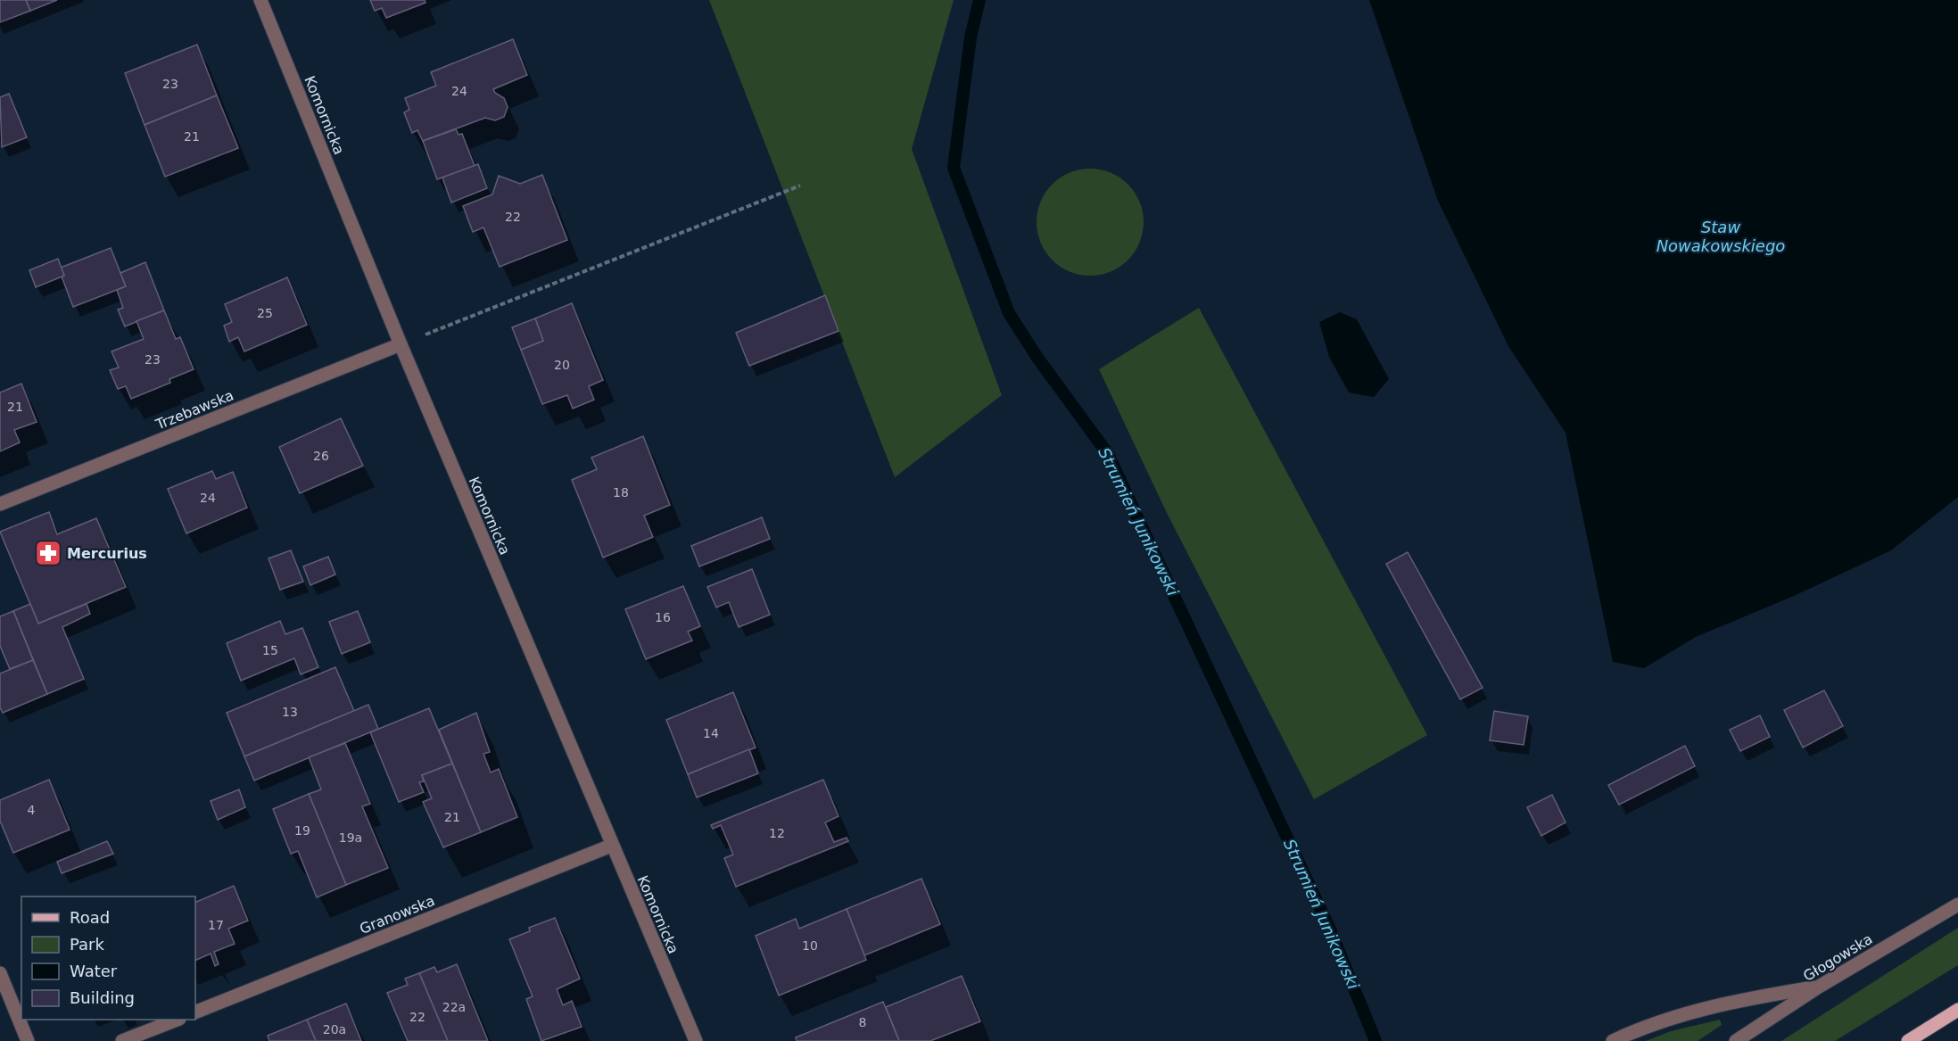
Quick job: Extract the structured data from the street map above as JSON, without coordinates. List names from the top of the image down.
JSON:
{
  "streets": {
    "street": [
      "Komornicka",
      "Trzebawska",
      "Granowska",
      "Głogowska"
    ]
  },
  "crossings": [
    ["Komornicka", "Trzebawska"],
    ["Komornicka", "Granowska"]
  ],
  "water": ["Staw Nowakowskiego", "Strumień Junikowski"],
  "places": {
    "pharmacy": ["Mercurius"]
  },
  "house_numbers": [
    "23",
    "24",
    "21",
    "22",
    "25",
    "23",
    "20",
    "21",
    "26",
    "18",
    "24",
    "16",
    "15",
    "13",
    "14",
    "4",
    "21",
    "19",
    "12",
    "19a",
    "17",
    "10",
    "22a",
    "22",
    "8",
    "20a"
  ],
  "legend": [
    "Road",
    "Park",
    "Water",
    "Building"
  ]
}
